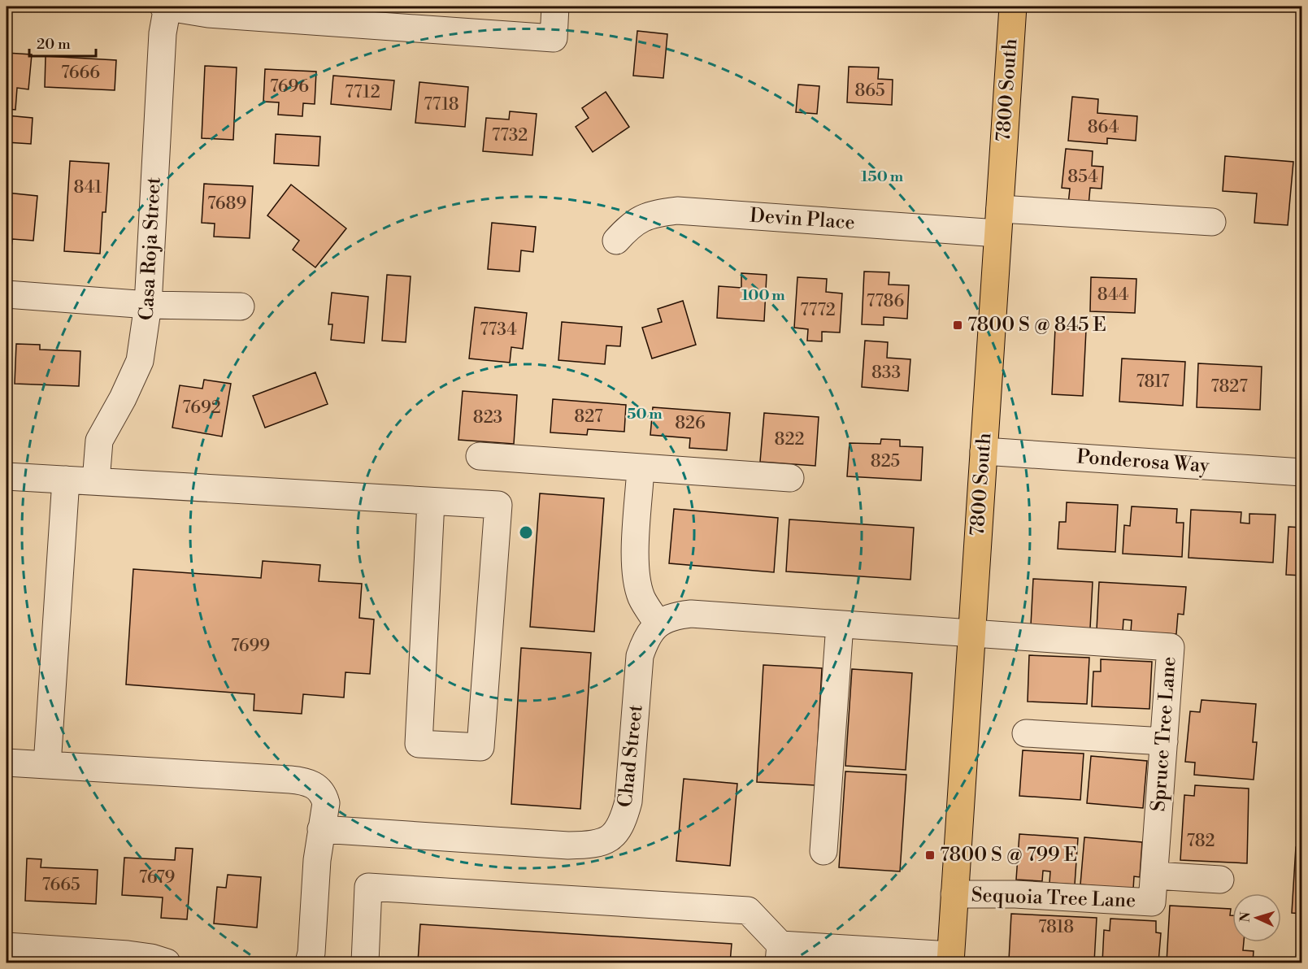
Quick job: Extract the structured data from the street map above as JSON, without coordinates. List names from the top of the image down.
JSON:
{
  "streets": {
    "main road": ["7800 South"],
    "street": [
      "Devin Place",
      "Casa Roja Street",
      "Ponderosa Way",
      "Spruce Tree Lane",
      "Chad Street",
      "Sequoia Tree Lane"
    ]
  },
  "crossings": [
    ["7800 South", "Devin Place"],
    ["7800 South", "Ponderosa Way"],
    ["7800 South", "Spruce Tree Lane"],
    ["7800 South", "Sequoia Tree Lane"],
    ["Spruce Tree Lane", "Sequoia Tree Lane"]
  ],
  "places": {
    "transit": ["7800 S @ 845 E", "7800 S @ 799 E"]
  },
  "house_numbers": [
    "7666",
    "7696",
    "865",
    "7712",
    "7718",
    "864",
    "7732",
    "854",
    "841",
    "7689",
    "844",
    "7786",
    "7772",
    "7734",
    "833",
    "7817",
    "7827",
    "7692",
    "827",
    "823",
    "826",
    "822",
    "825",
    "7699",
    "782",
    "7679",
    "7665",
    "7818"
  ],
  "scale_bar": "20 m",
  "north": "left",
  "rings": ["150 m", "100 m", "50 m"]
}
